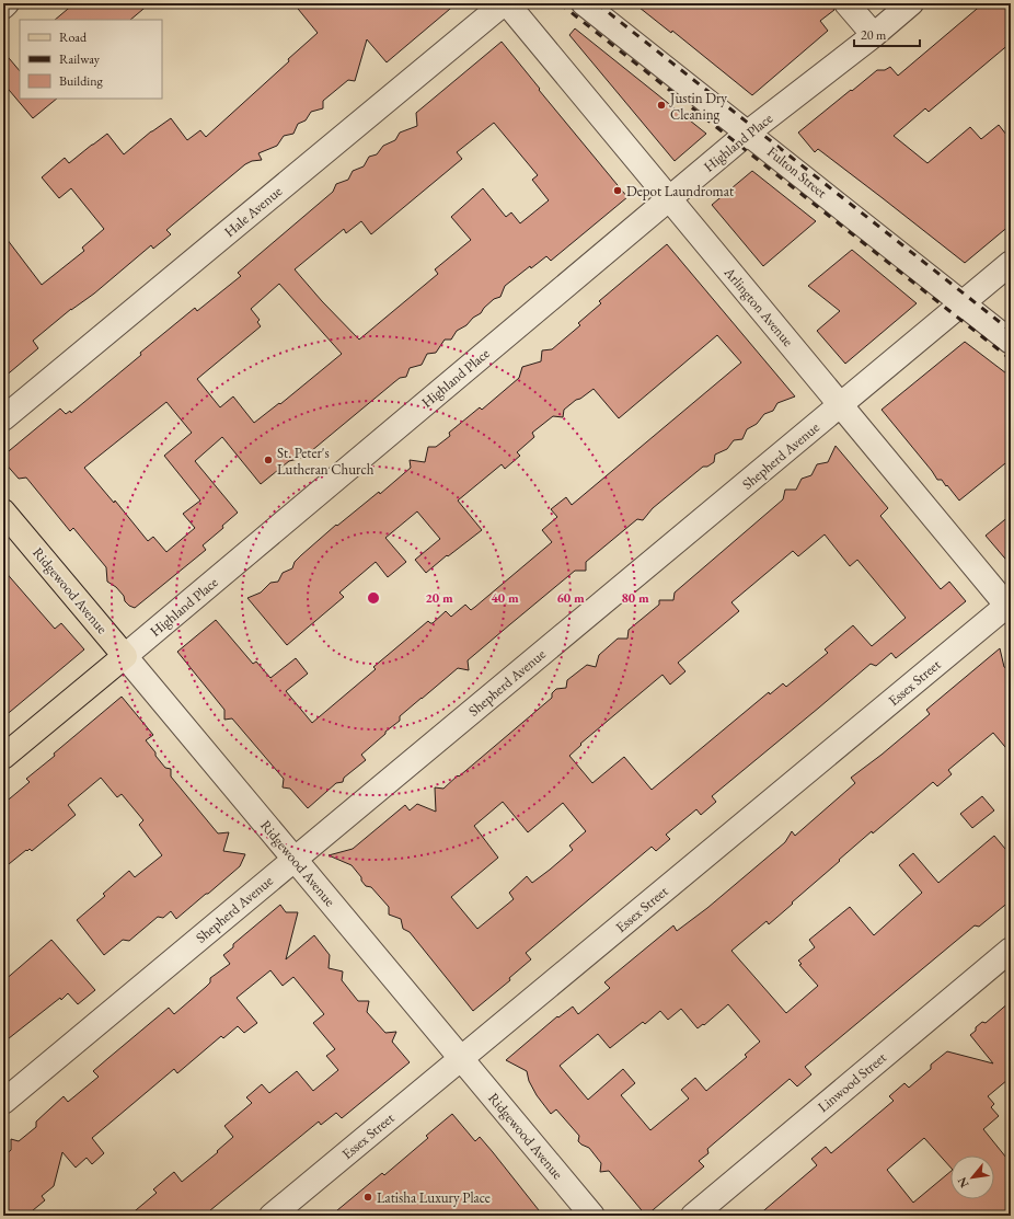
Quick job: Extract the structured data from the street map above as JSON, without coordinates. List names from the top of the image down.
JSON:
{
  "streets": {
    "main road": ["Highland Place", "Ridgewood Avenue"],
    "street": [
      "Fulton Street",
      "Hale Avenue",
      "Arlington Avenue",
      "Shepherd Avenue",
      "Essex Street",
      "Linwood Street"
    ]
  },
  "crossings": [
    ["Highland Place", "Fulton Street"],
    ["Highland Place", "Arlington Avenue"],
    ["Highland Place", "Ridgewood Avenue"],
    ["Fulton Street", "Shepherd Avenue"],
    ["Arlington Avenue", "Shepherd Avenue"],
    ["Arlington Avenue", "Essex Street"],
    ["Shepherd Avenue", "Ridgewood Avenue"],
    ["Ridgewood Avenue", "Essex Street"]
  ],
  "places": [
    "Justin Dry Cleaning",
    "Depot Laundromat",
    "St. Peter's Lutheran Church",
    "Latisha Luxury Place"
  ],
  "legend": ["Road", "Railway", "Building"],
  "scale_bar": "20 m",
  "north": "bottom left",
  "rings": [
    "20 m",
    "40 m",
    "60 m",
    "80 m"
  ]
}
